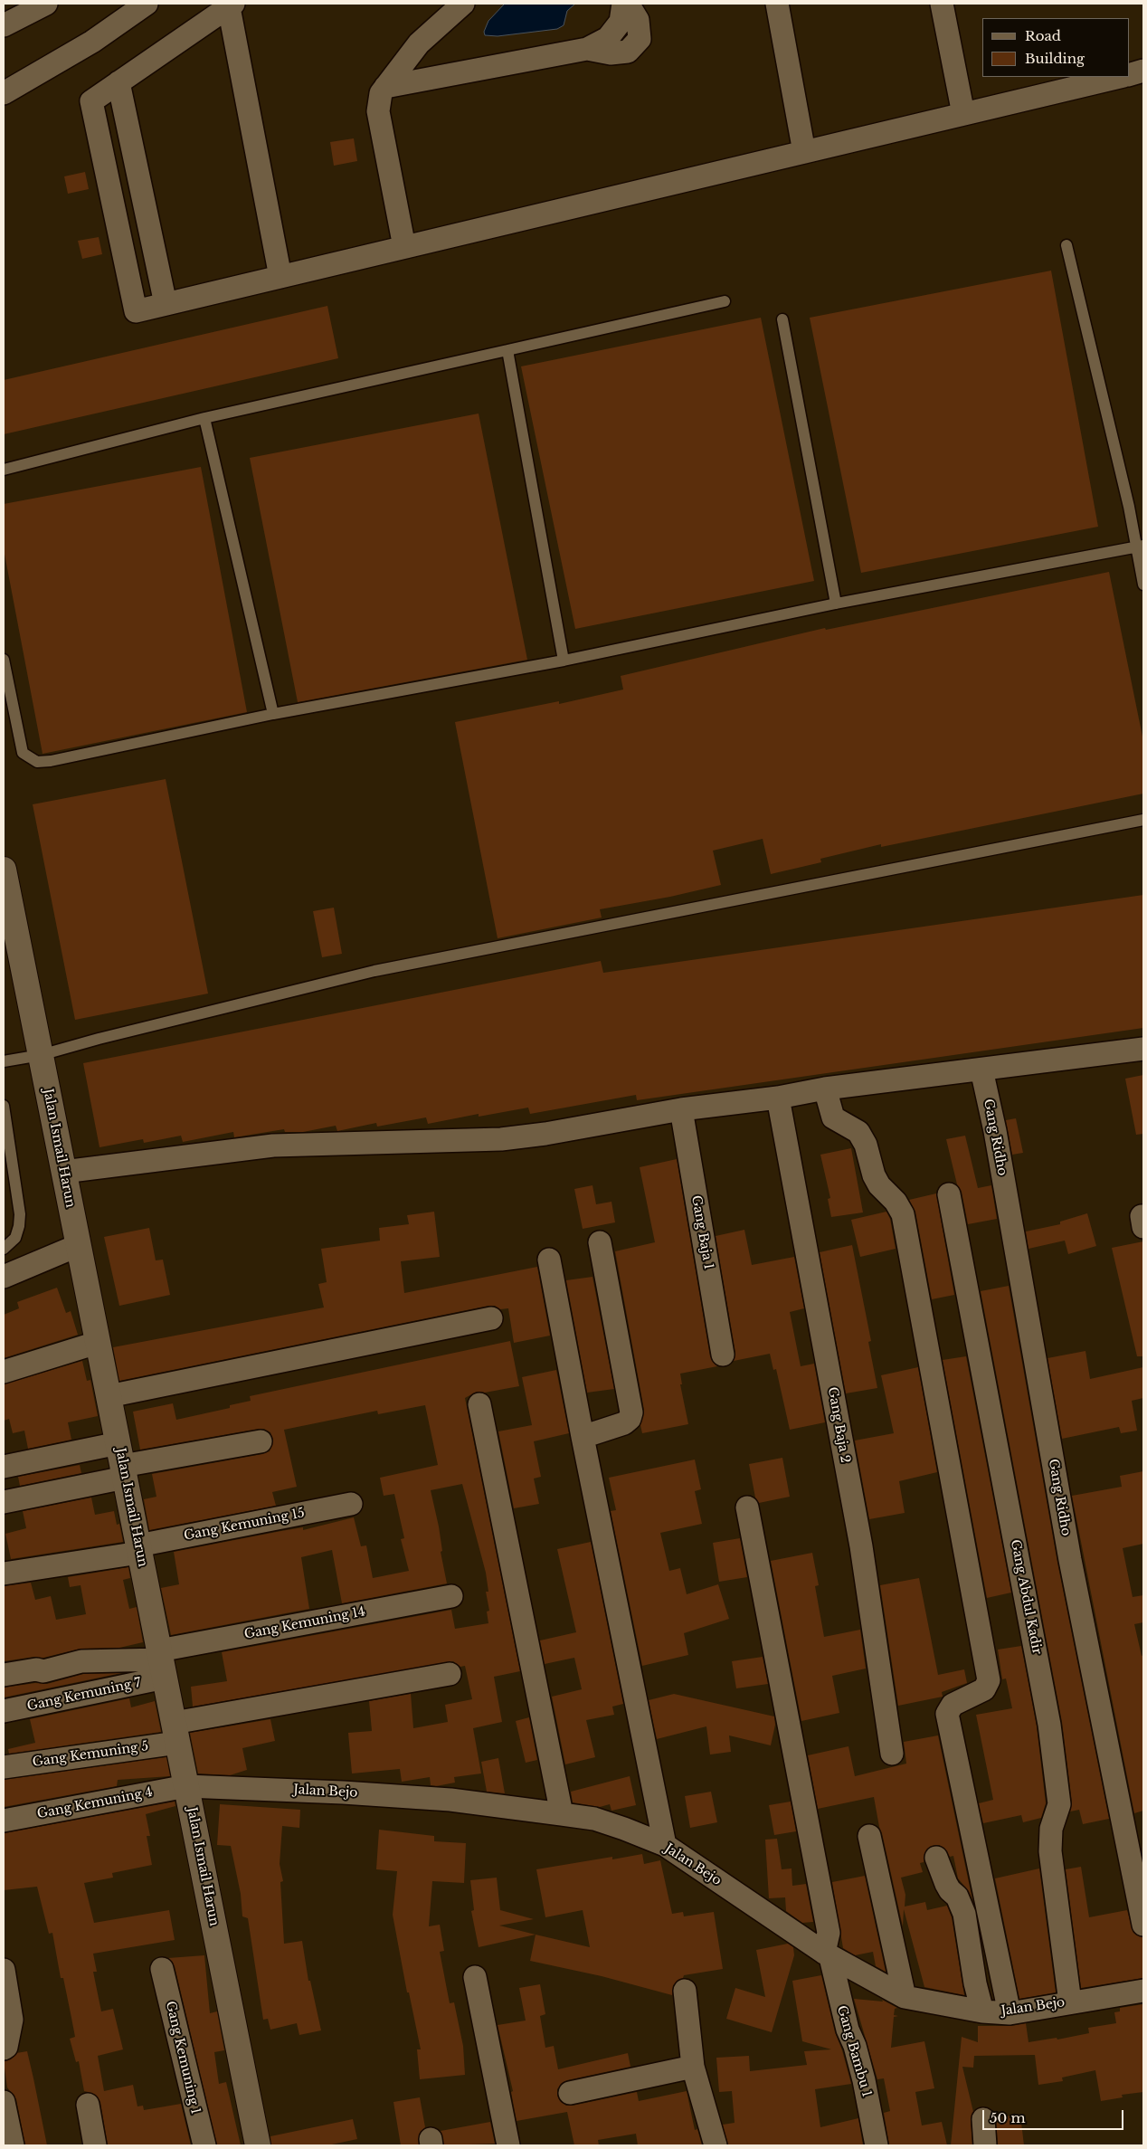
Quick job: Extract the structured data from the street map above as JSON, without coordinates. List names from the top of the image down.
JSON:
{
  "streets": {
    "street": [
      "Gang Ridho",
      "Jalan Ismail Harun",
      "Gang Baja 1",
      "Gang Baja 2",
      "Gang Kemuning 15",
      "Gang Abdul Kadir",
      "Gang Kemuning 14",
      "Gang Kemuning 7",
      "Gang Kemuning 5",
      "Jalan Bejo",
      "Gang Kemuning 4",
      "Gang Bambu 1",
      "Gang Kemuning 1"
    ]
  },
  "crossings": [
    ["Jalan Ismail Harun", "Gang Kemuning 15"],
    ["Jalan Ismail Harun", "Gang Kemuning 14"],
    ["Jalan Ismail Harun", "Gang Kemuning 7"],
    ["Jalan Ismail Harun", "Gang Kemuning 5"],
    ["Jalan Ismail Harun", "Jalan Bejo"],
    ["Jalan Ismail Harun", "Gang Kemuning 4"],
    ["Gang Abdul Kadir", "Jalan Bejo"],
    ["Gang Kemuning 14", "Gang Kemuning 7"],
    ["Jalan Bejo", "Gang Kemuning 4"],
    ["Jalan Bejo", "Gang Bambu 1"]
  ],
  "legend": ["Road", "Building"],
  "scale_bar": "50 m"
}
